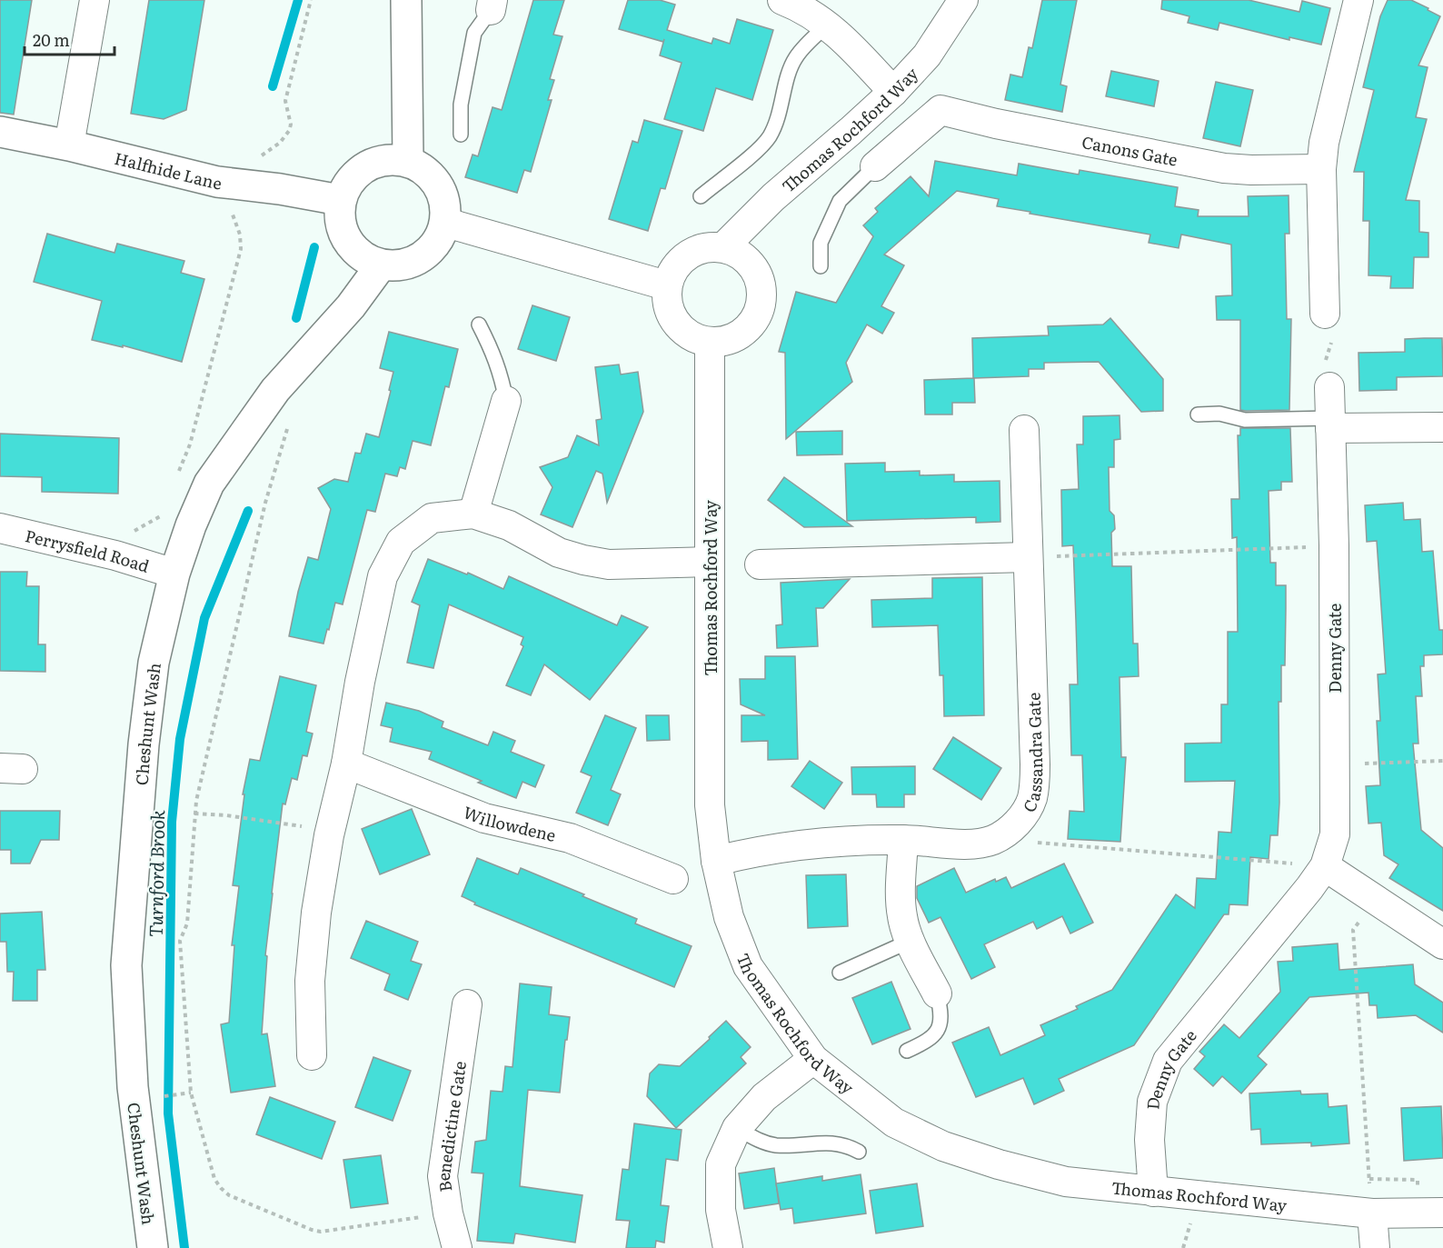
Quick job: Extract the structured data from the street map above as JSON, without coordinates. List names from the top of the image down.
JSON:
{
  "streets": {
    "main road": ["Halfhide Lane", "Cheshunt Wash"],
    "street": [
      "Thomas Rochford Way",
      "Canons Gate",
      "Perrysfield Road",
      "Denny Gate",
      "Cassandra Gate",
      "Willowdene",
      "Benedictine Gate"
    ]
  },
  "crossings": [
    ["Thomas Rochford Way", "Denny Gate"],
    ["Halfhide Lane", "Cheshunt Wash"],
    ["Perrysfield Road", "Cheshunt Wash"]
  ],
  "water": ["Turnford Brook"],
  "scale_bar": "20 m"
}
